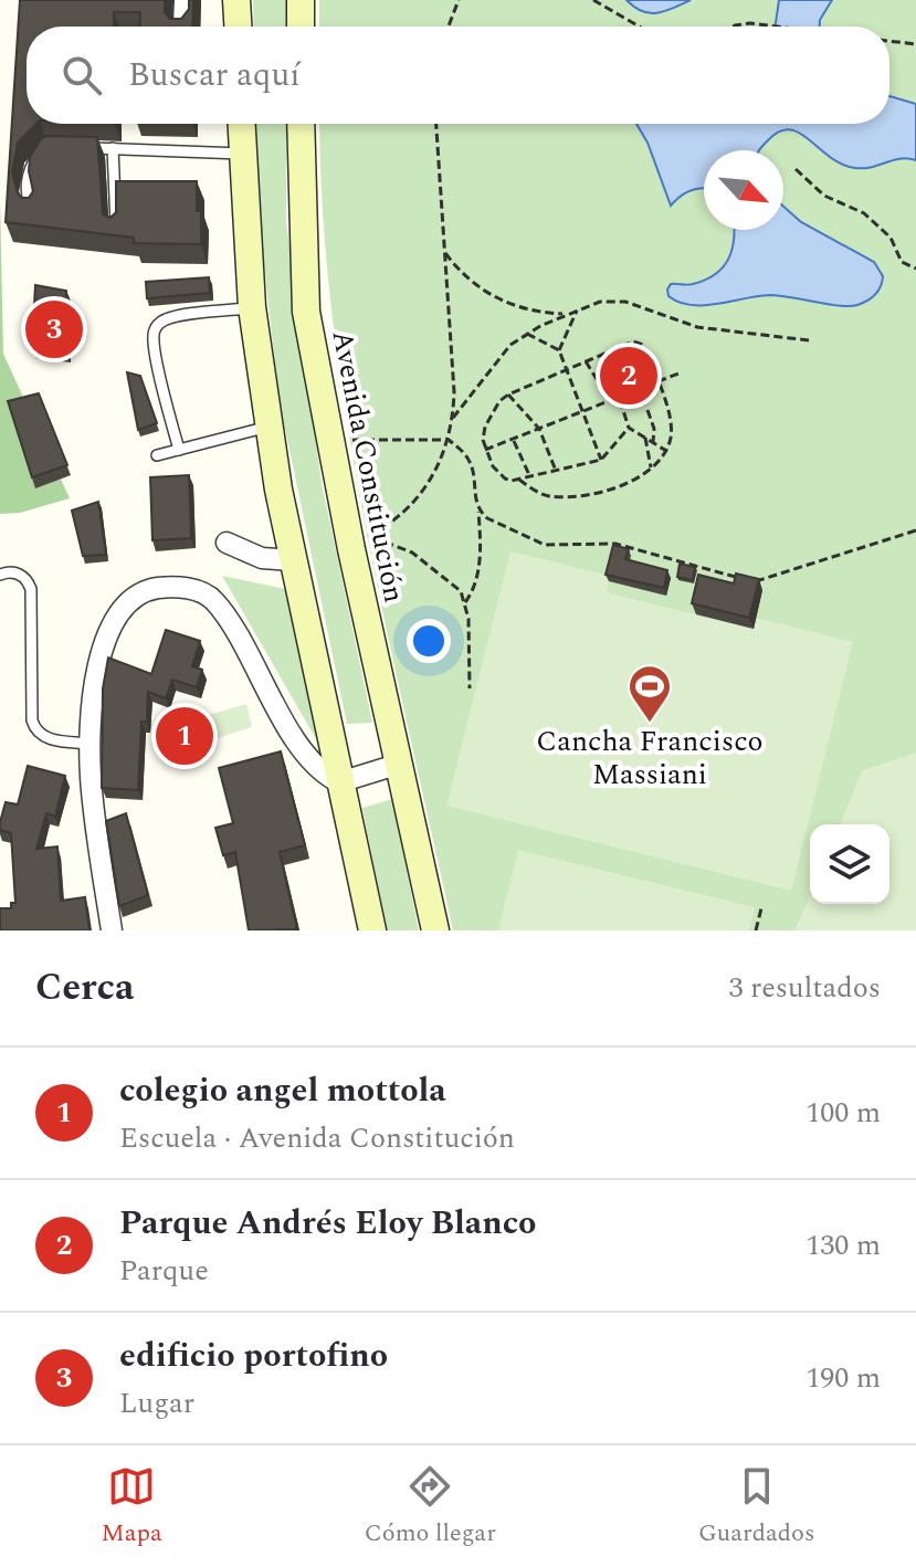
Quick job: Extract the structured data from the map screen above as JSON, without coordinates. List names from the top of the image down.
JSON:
{
  "streets": {
    "main road": ["Avenida Constitución"]
  },
  "places": {
    "sports": ["Cancha Francisco Massiani"]
  },
  "north": "bottom right",
  "page": {
    "search": "Buscar aquí",
    "pins": ["3", "2", "1"],
    "heading": ["Cerca", "3 resultados"],
    "list": [
      {
        "mark": "1",
        "name": "colegio angel mottola",
        "note": "Escuela · Avenida Constitución",
        "value": "100 m"
      },
      {
        "mark": "2",
        "name": "Parque Andrés Eloy Blanco",
        "note": "Parque",
        "value": "130 m"
      },
      {
        "mark": "3",
        "name": "edificio portofino",
        "note": "Lugar",
        "value": "190 m"
      }
    ],
    "nav": ["Mapa", "Cómo llegar", "Guardados"]
  }
}
